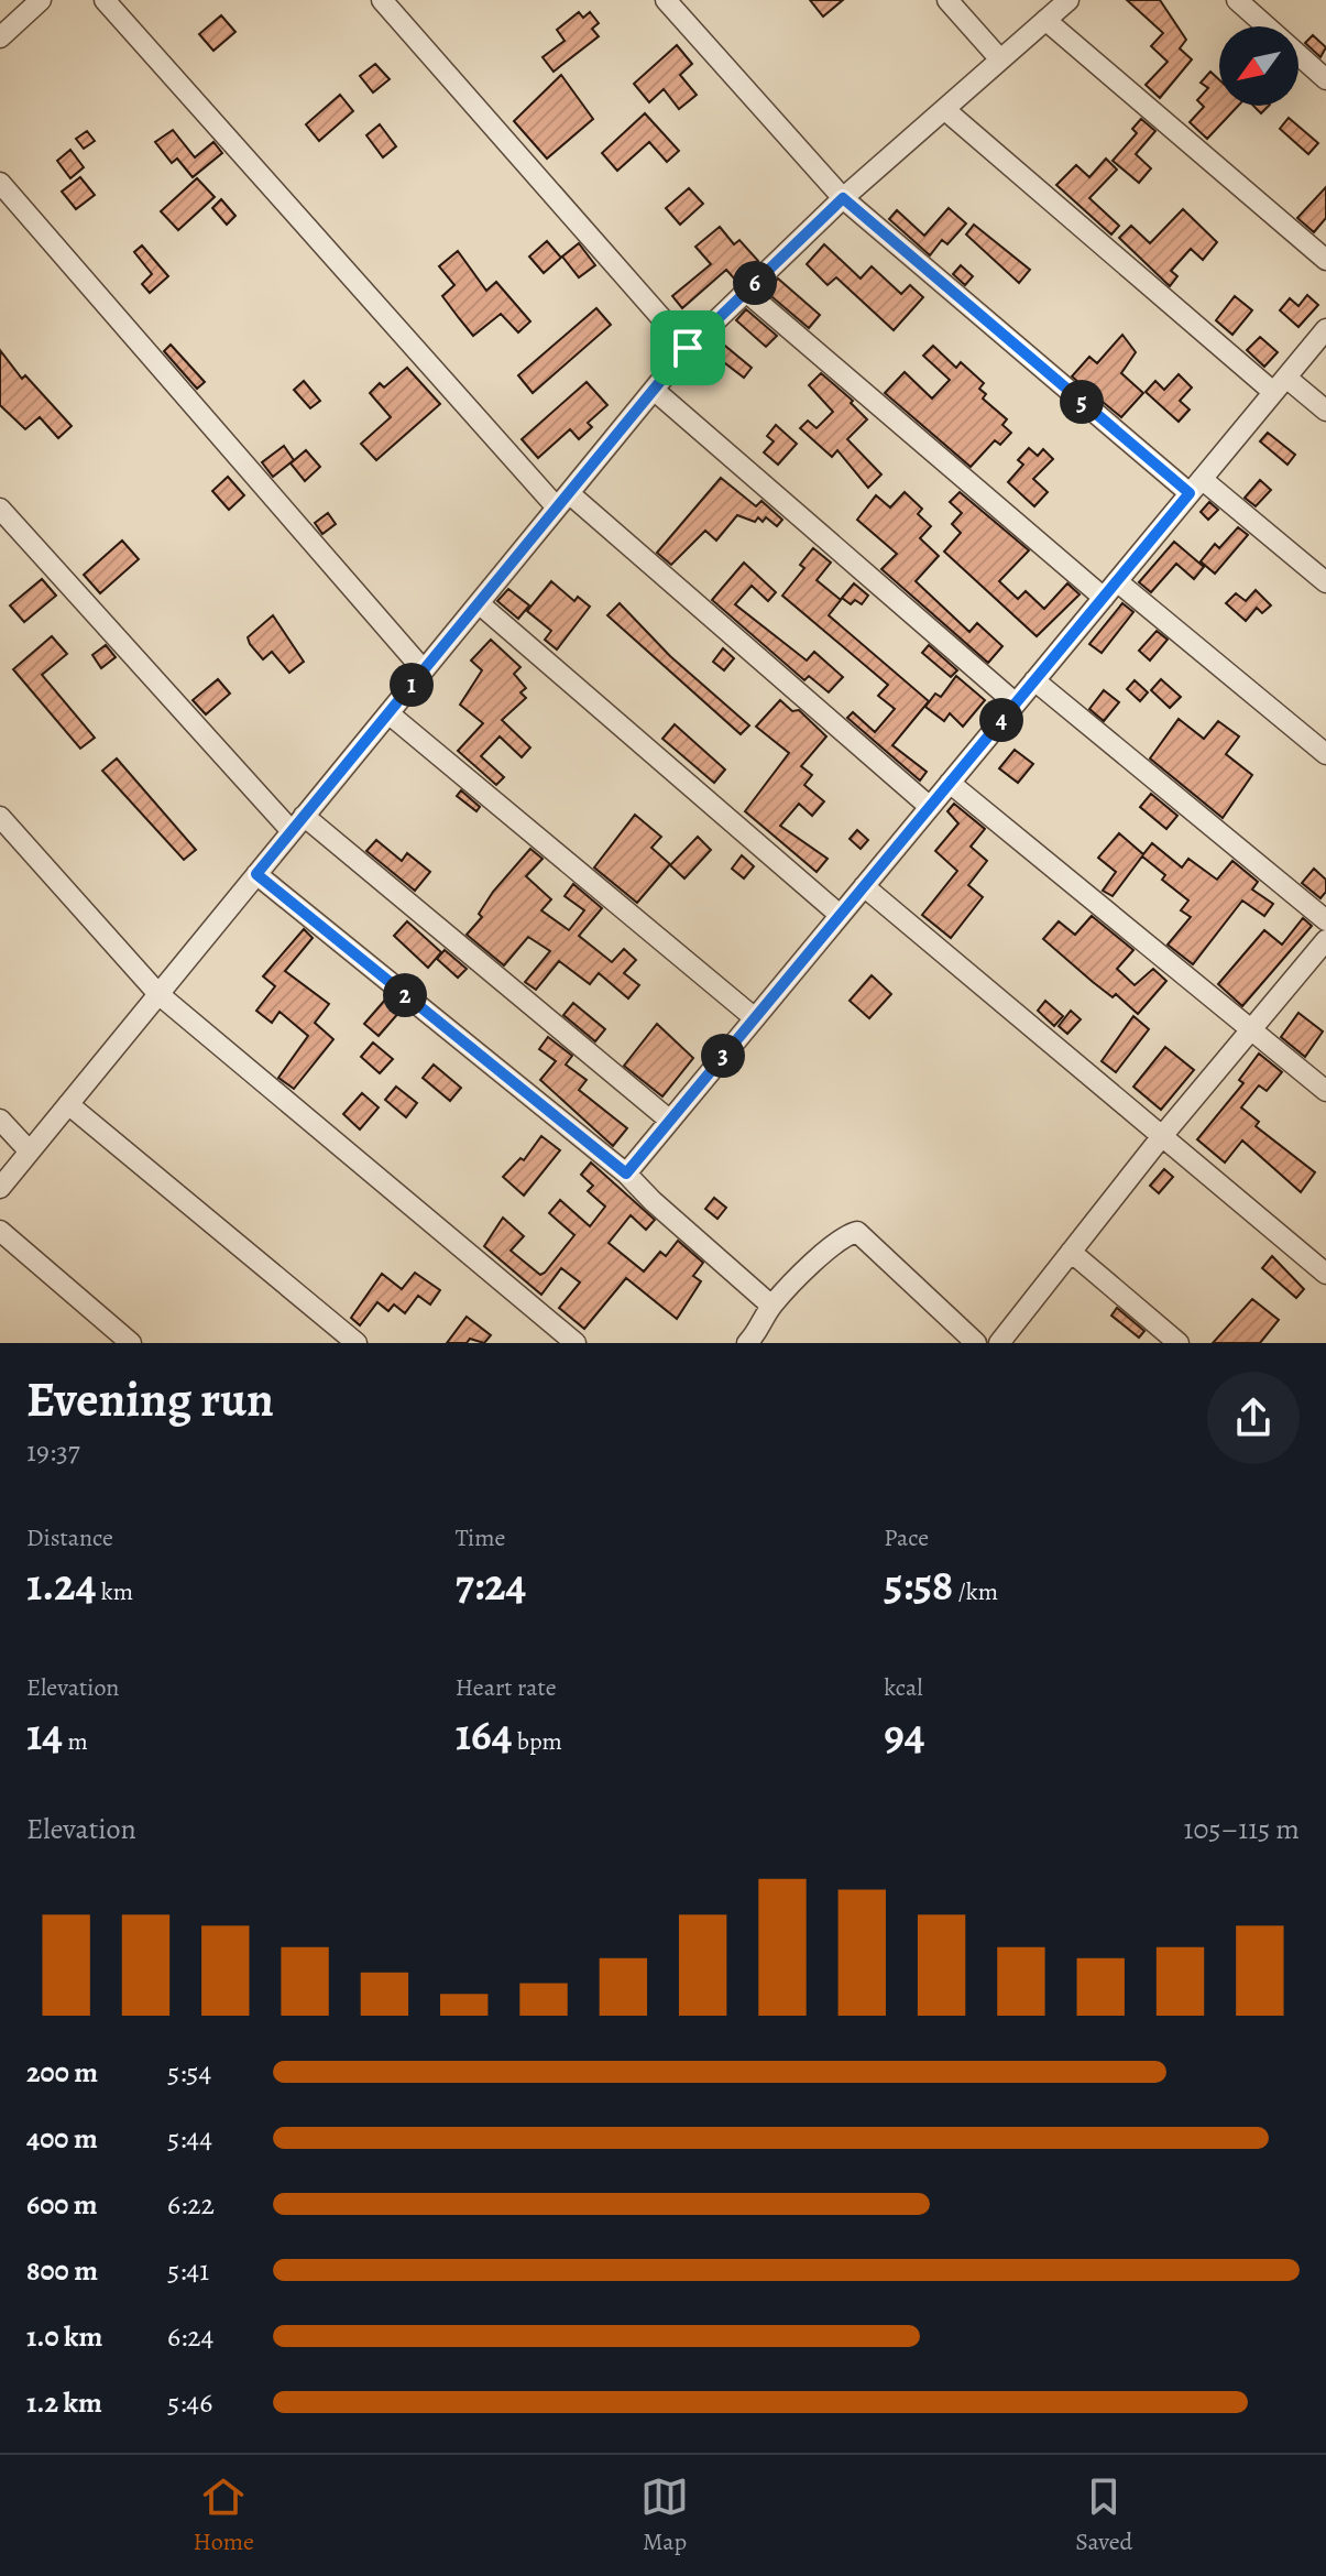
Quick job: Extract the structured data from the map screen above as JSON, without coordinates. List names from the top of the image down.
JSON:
{
  "north": "bottom left",
  "page": {
    "pins": [
      "6",
      "5",
      "1",
      "4",
      "2",
      "3"
    ],
    "heading": ["Evening run", "19:37"],
    "stats": [
      ["Distance", "1.24 km"],
      ["Time", "7:24"],
      ["Pace", "5:58 /km"],
      ["Elevation", "14 m"],
      ["Heart rate", "164 bpm"],
      ["kcal", "94"]
    ],
    "chart": ["Elevation", "105–115 m"],
    "list": [
      {
        "name": "200 m",
        "note": "5:54"
      },
      {
        "name": "400 m",
        "note": "5:44"
      },
      {
        "name": "600 m",
        "note": "6:22"
      },
      {
        "name": "800 m",
        "note": "5:41"
      },
      {
        "name": "1.0 km",
        "note": "6:24"
      },
      {
        "name": "1.2 km",
        "note": "5:46"
      }
    ],
    "tabs": ["Home", "Map", "Saved"]
  }
}
